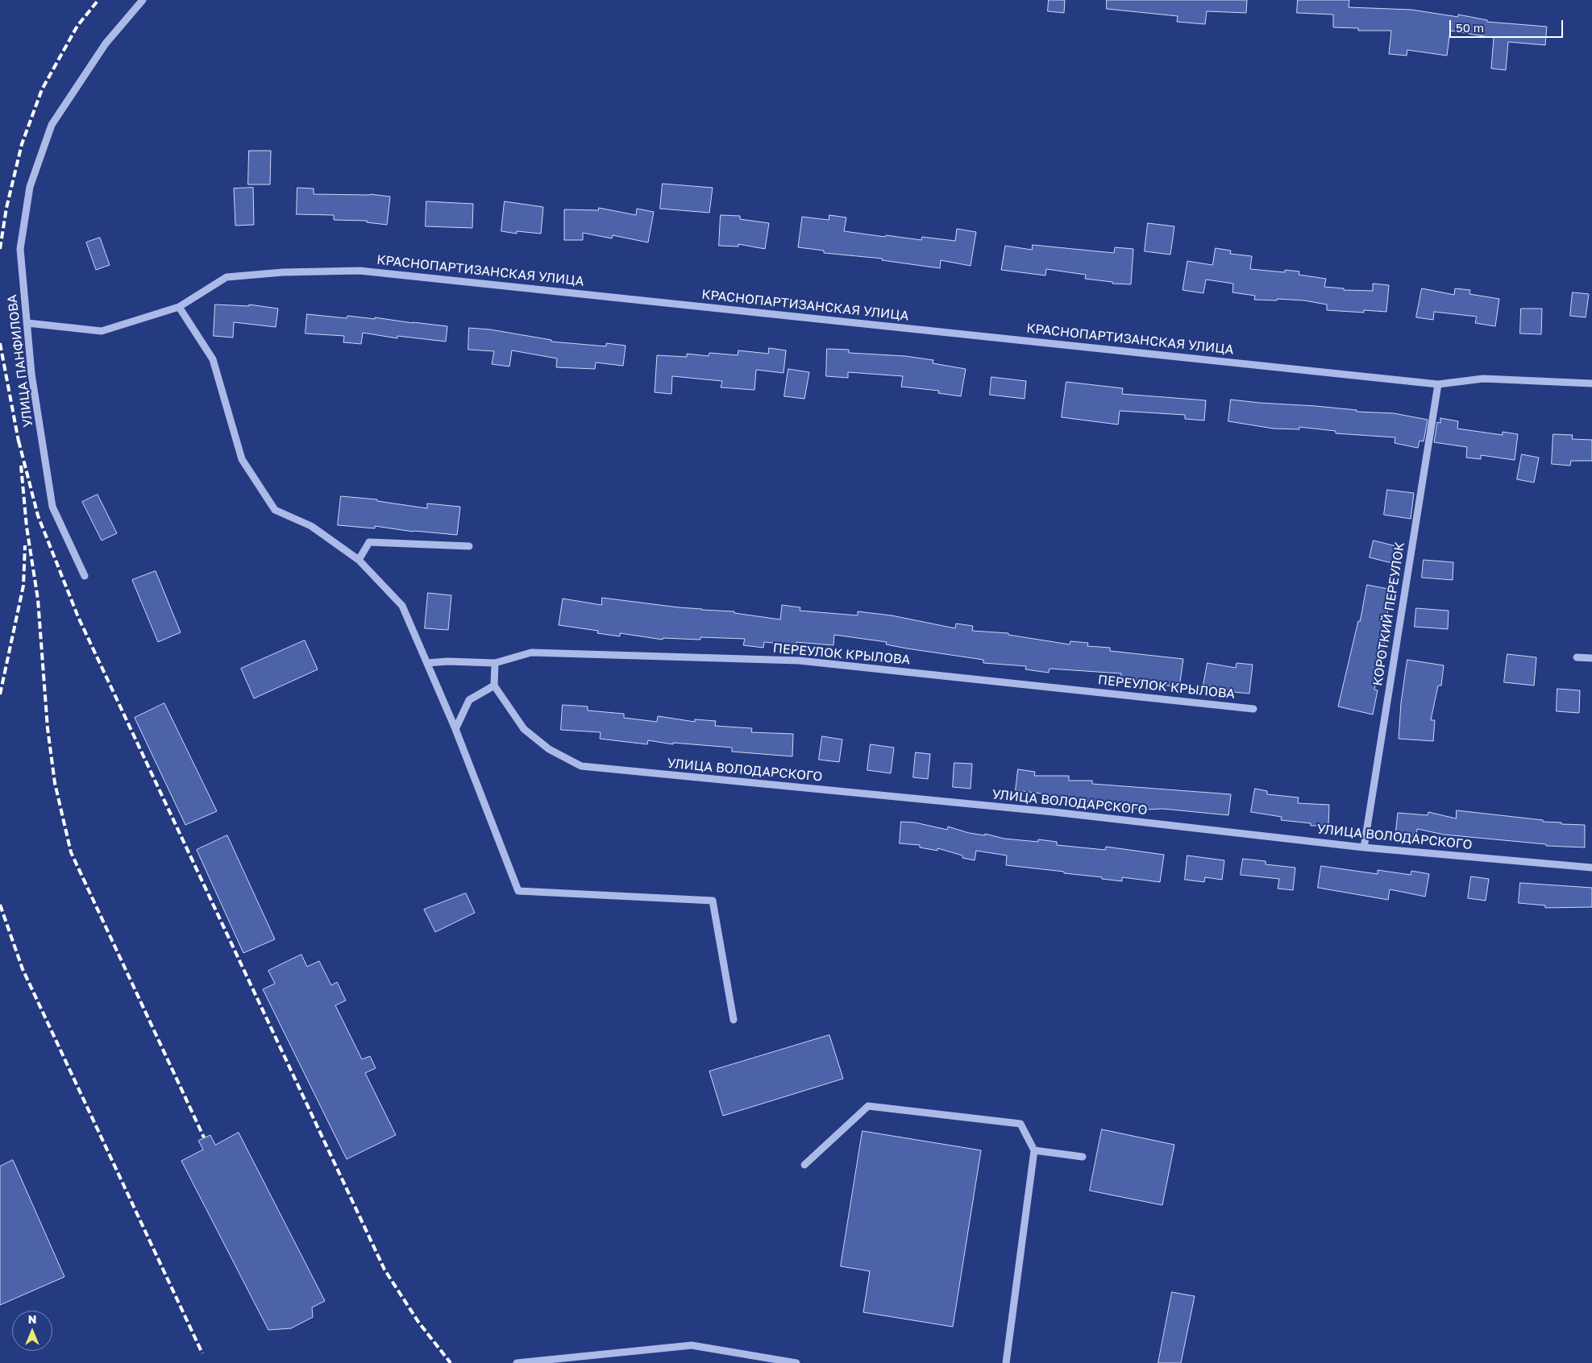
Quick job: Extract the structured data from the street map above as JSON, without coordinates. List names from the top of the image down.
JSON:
{
  "streets": {
    "street": [
      "КРАСНОПАРТИЗАНСКАЯ УЛИЦА",
      "УЛИЦА ПАНФИЛОВА",
      "КОРОТКИЙ ПЕРЕУЛОК",
      "ПЕРЕУЛОК КРЫЛОВА",
      "УЛИЦА ВОЛОДАРСКОГО"
    ]
  },
  "crossings": [
    ["КРАСНОПАРТИЗАНСКАЯ УЛИЦА", "УЛИЦА ПАНФИЛОВА"],
    ["КРАСНОПАРТИЗАНСКАЯ УЛИЦА", "КОРОТКИЙ ПЕРЕУЛОК"],
    ["КОРОТКИЙ ПЕРЕУЛОК", "УЛИЦА ВОЛОДАРСКОГО"]
  ],
  "scale_bar": "50 m",
  "north": "top"
}
